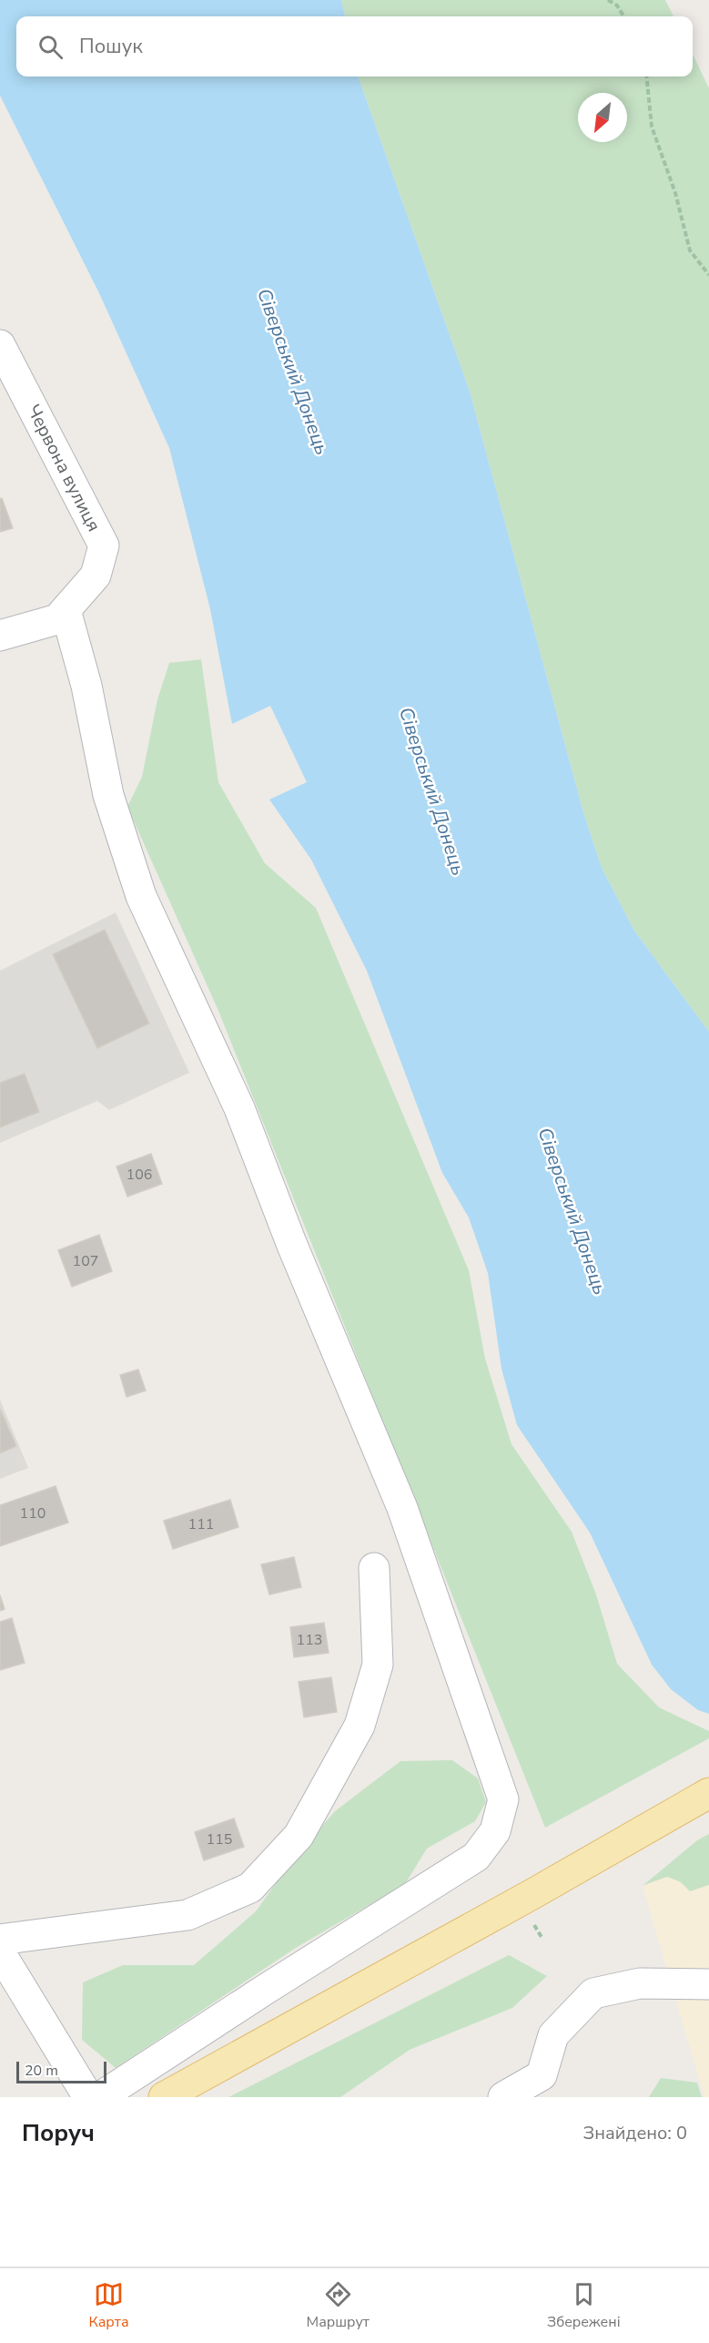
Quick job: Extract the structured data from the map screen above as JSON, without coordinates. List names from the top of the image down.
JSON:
{
  "streets": {
    "street": ["Червона вулиця"]
  },
  "water": ["Сіверський Донець"],
  "house_numbers": [
    "106",
    "107",
    "110",
    "111",
    "113",
    "115"
  ],
  "scale_bar": "20 m",
  "north": "bottom left",
  "page": {
    "search": "Пошук",
    "scale": "20 m",
    "heading": ["Поруч", "Знайдено: 0"],
    "nav": ["Карта", "Маршрут", "Збережені"]
  }
}
